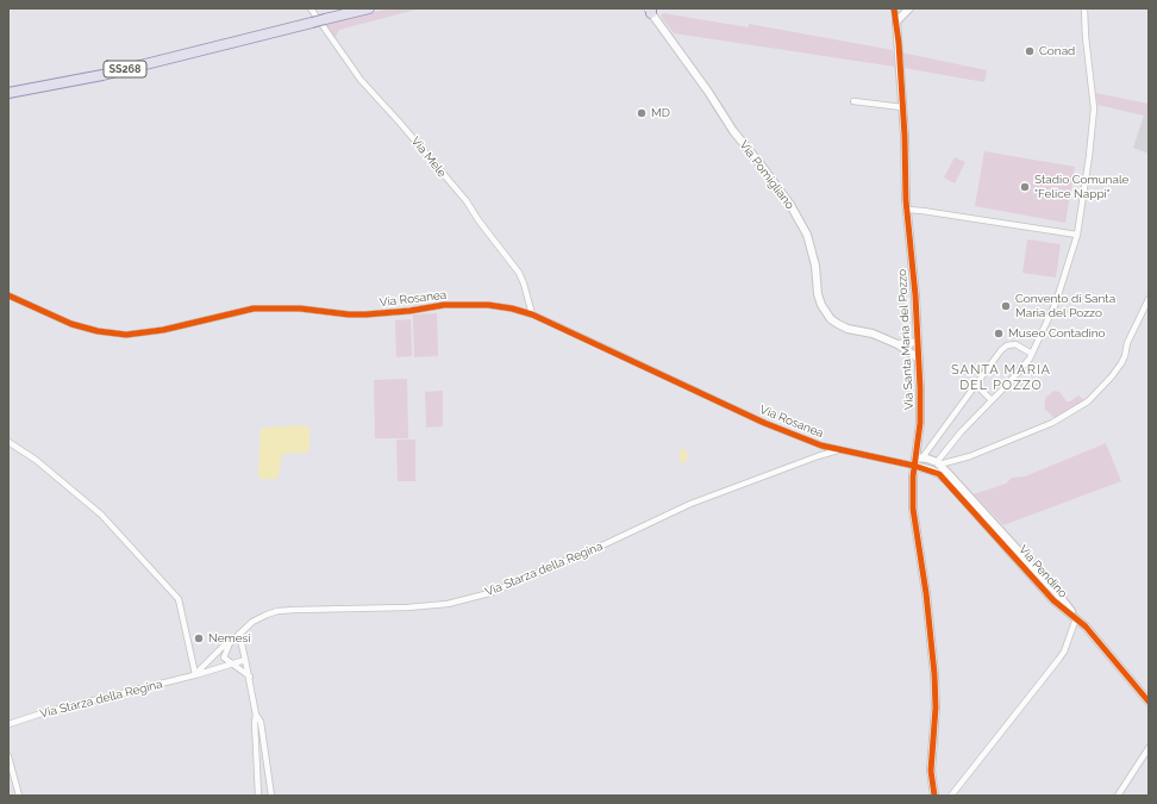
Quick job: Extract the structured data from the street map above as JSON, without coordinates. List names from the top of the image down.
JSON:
{
  "streets": {
    "highway": ["SS268"],
    "street": [
      "Via Mele",
      "Via Pomigliano",
      "Via Rosanea",
      "Via Santa Maria del Pozzo",
      "Via Starza della Regina",
      "Via Pendino"
    ]
  },
  "crossings": [
    ["Via Mele", "Via Rosanea"],
    ["Via Pomigliano", "Via Santa Maria del Pozzo"],
    ["Via Rosanea", "Via Santa Maria del Pozzo"],
    ["Via Rosanea", "Via Starza della Regina"],
    ["Via Rosanea", "Via Pendino"],
    ["Via Santa Maria del Pozzo", "Via Pendino"]
  ],
  "districts": ["SANTA MARIA DEL POZZO"],
  "places": [
    "Conad",
    "MD",
    "Stadio Comunale \"Felice Nappi\"",
    "Convento di Santa Maria del Pozzo",
    "Museo Contadino",
    "Nemesi"
  ]
}
